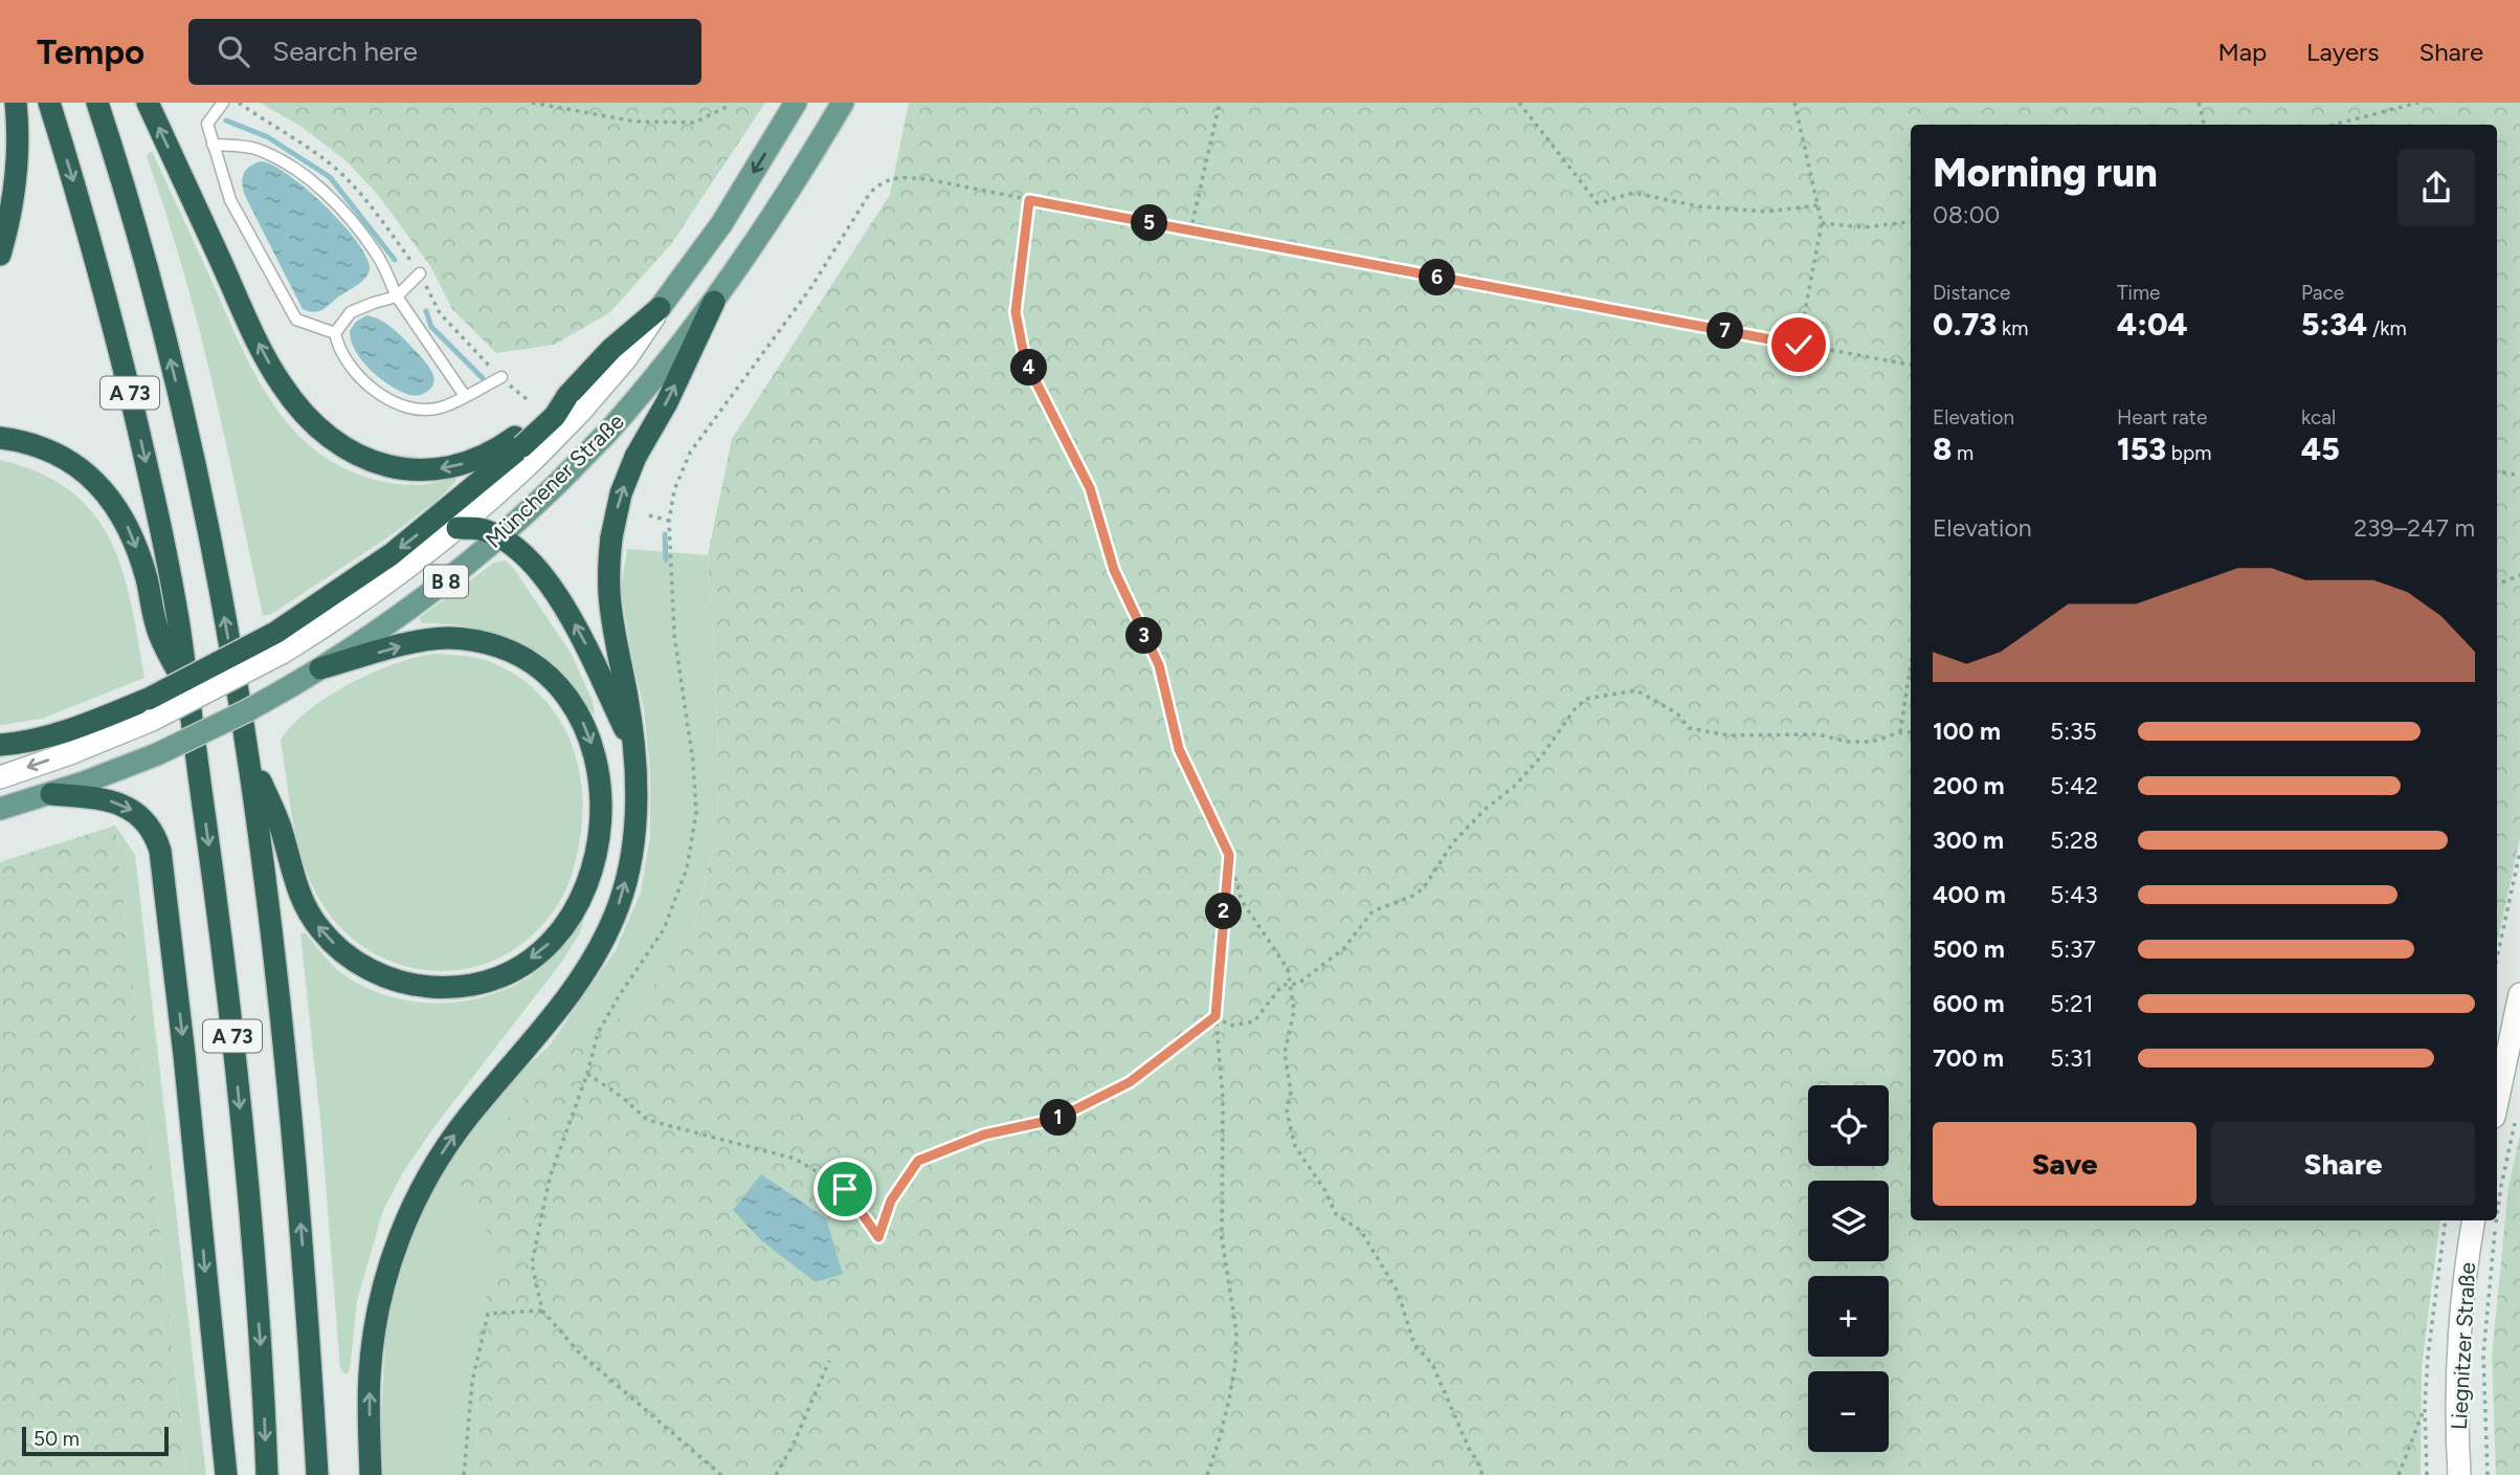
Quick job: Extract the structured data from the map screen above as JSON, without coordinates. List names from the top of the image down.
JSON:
{
  "streets": {
    "highway": ["A 73"],
    "main road": ["Münchener Straße", "B 8", "Liegnitzer Straße"]
  },
  "scale_bar": "50 m",
  "page": {
    "header": "Tempo",
    "search": "Search here",
    "nav": ["Map", "Layers", "Share"],
    "heading": ["Morning run", "08:00"],
    "pins": [
      "5",
      "6",
      "7",
      "4",
      "3",
      "2",
      "1"
    ],
    "stats": [
      ["Distance", "0.73 km"],
      ["Time", "4:04"],
      ["Pace", "5:34 /km"],
      ["Elevation", "8 m"],
      ["Heart rate", "153 bpm"],
      ["kcal", "45"]
    ],
    "chart": ["Elevation", "239–247 m"],
    "list": [
      {
        "name": "100 m",
        "note": "5:35"
      },
      {
        "name": "200 m",
        "note": "5:42"
      },
      {
        "name": "300 m",
        "note": "5:28"
      },
      {
        "name": "400 m",
        "note": "5:43"
      },
      {
        "name": "500 m",
        "note": "5:37"
      },
      {
        "name": "600 m",
        "note": "5:21"
      },
      {
        "name": "700 m",
        "note": "5:31"
      }
    ],
    "map_buttons": ["+", "−"],
    "buttons": ["Save", "Share"],
    "scale": "50 m"
  }
}
